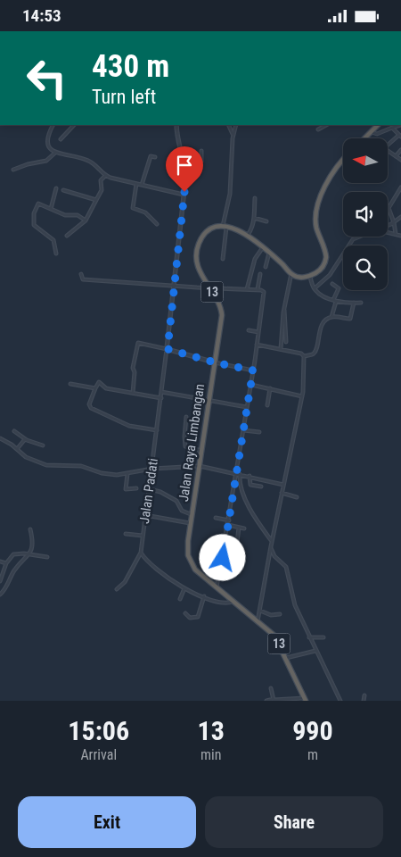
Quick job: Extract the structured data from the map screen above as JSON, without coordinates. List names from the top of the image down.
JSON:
{
  "streets": {
    "highway": ["13", "Jalan Raya Limbangan"],
    "street": ["Jalan Padati"]
  },
  "north": "left",
  "page": {
    "status": "14:53",
    "turn": ["430 m", "Turn left"],
    "eta": [
      "15:06",
      "Arrival",
      "13",
      "min",
      "990",
      "m"
    ],
    "buttons": ["Exit", "Share"]
  }
}
